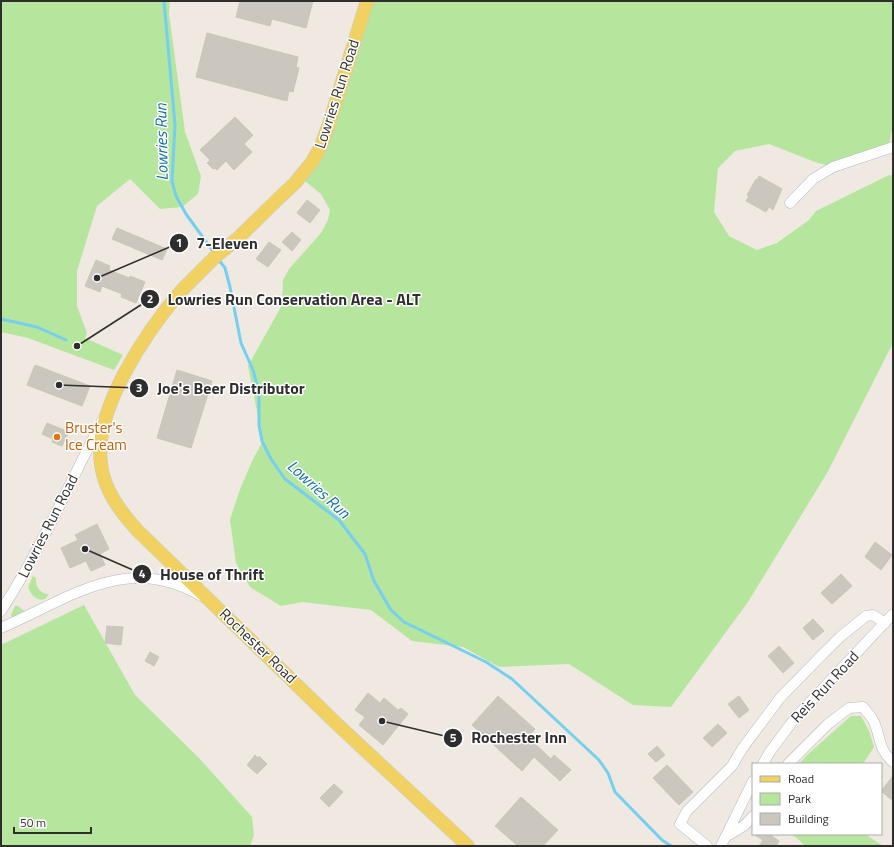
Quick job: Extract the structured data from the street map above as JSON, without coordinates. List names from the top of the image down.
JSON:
{
  "streets": {
    "main road": ["Lowries Run Road", "Rochester Road"],
    "street": ["Reis Run Road"]
  },
  "water": ["Lowries Run"],
  "places": [
    "7-Eleven",
    "Lowries Run Conservation Area - ALT",
    "Joe's Beer Distributor",
    "Bruster's Ice Cream",
    "House of Thrift",
    "Rochester Inn"
  ],
  "legend": ["Road", "Park", "Building"],
  "scale_bar": "50 m"
}
